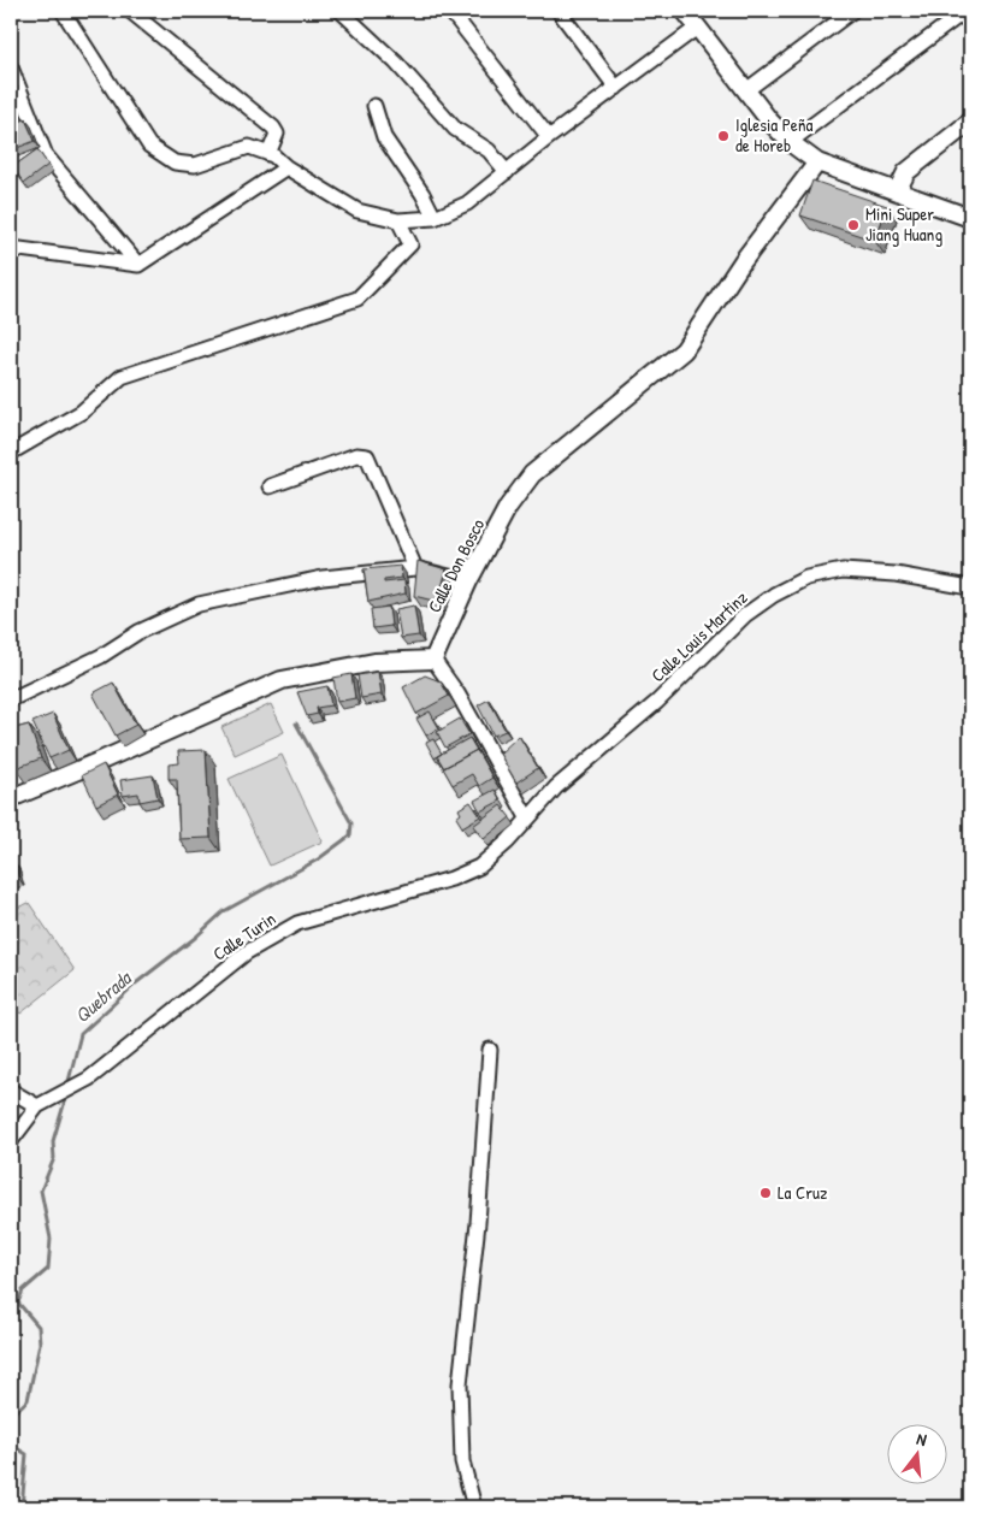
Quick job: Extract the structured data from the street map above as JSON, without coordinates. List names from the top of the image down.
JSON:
{
  "streets": {
    "street": ["Calle Don Bosco", "Calle Louis Martinz", "Calle Turin"]
  },
  "crossings": [
    ["Calle Louis Martinz", "Calle Turin"]
  ],
  "water": ["Quebrada"],
  "places": ["Iglesia Peña de Horeb", "Mini Super Jiang Huang", "La Cruz"],
  "north": "top"
}
